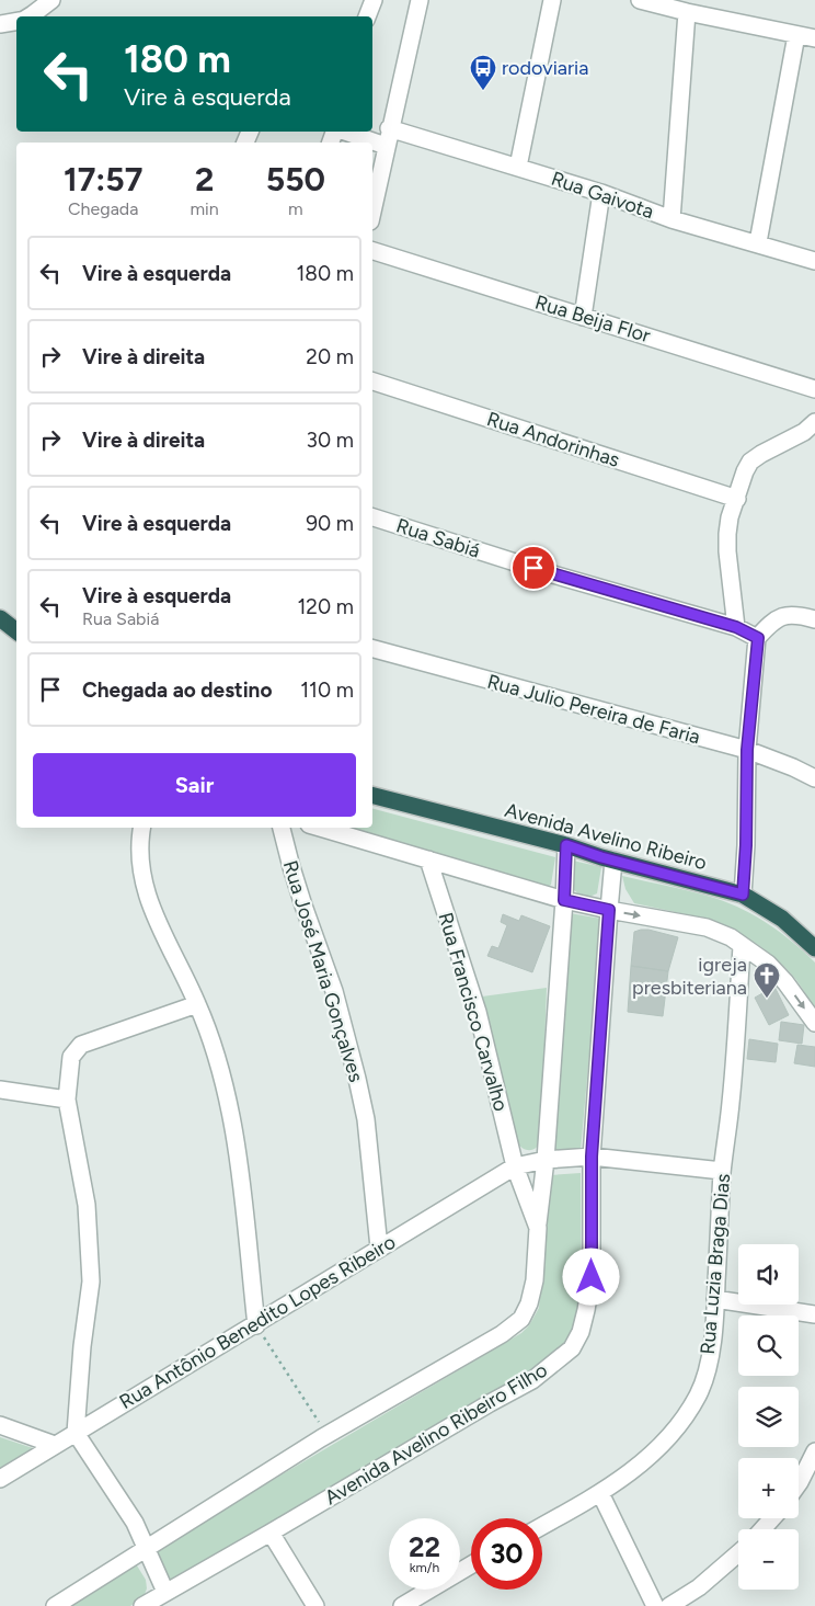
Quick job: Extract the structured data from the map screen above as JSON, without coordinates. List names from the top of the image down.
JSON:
{
  "streets": {
    "highway": ["Avenida Avelino Ribeiro"],
    "street": [
      "Rua Gaivota",
      "Rua Beija Flor",
      "Rua Andorinhas",
      "Rua Sabiá",
      "Rua Julio Pereira de Faria",
      "Rua José Maria Gonçalves",
      "Rua Francisco Carvalho",
      "Rua Luzia Braga Dias",
      "Rua Antônio Benedito Lopes Ribeiro",
      "Avenida Avelino Ribeiro Filho"
    ]
  },
  "crossings": [
    ["Avenida Avelino Ribeiro", "Avenida Avelino Ribeiro Filho"],
    ["Rua José Maria Gonçalves", "Rua Antônio Benedito Lopes Ribeiro"],
    ["Rua Francisco Carvalho", "Rua Antônio Benedito Lopes Ribeiro"],
    ["Rua Luzia Braga Dias", "Rua Antônio Benedito Lopes Ribeiro"],
    ["Rua Antônio Benedito Lopes Ribeiro", "Avenida Avelino Ribeiro Filho"]
  ],
  "places": {
    "bus stop": ["rodoviaria"],
    "church": ["igreja presbiteriana"]
  },
  "page": {
    "turn": ["180 m", "Vire à esquerda"],
    "eta": [
      "17:57",
      "Chegada",
      "2",
      "min",
      "550",
      "m"
    ],
    "list": [
      {
        "name": "Vire à esquerda",
        "value": "180 m"
      },
      {
        "name": "Vire à direita",
        "value": "20 m"
      },
      {
        "name": "Vire à direita",
        "value": "30 m"
      },
      {
        "name": "Vire à esquerda",
        "value": "90 m"
      },
      {
        "name": "Vire à esquerda",
        "note": "Rua Sabiá",
        "value": "120 m"
      },
      {
        "name": "Chegada ao destino",
        "value": "110 m"
      }
    ],
    "buttons": "Sair",
    "map_buttons": ["+", "−"],
    "speed": "22 km/h",
    "limit": "30"
  }
}
